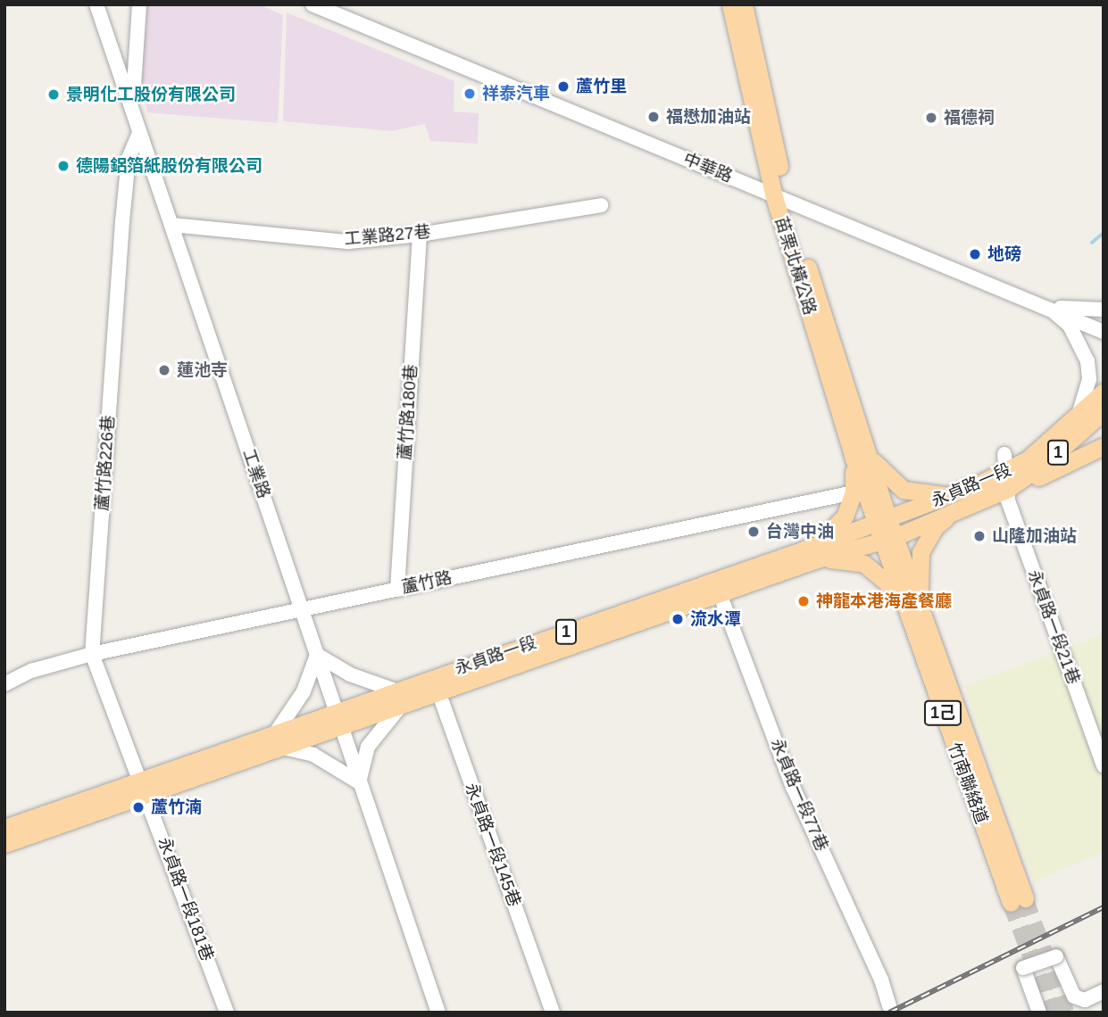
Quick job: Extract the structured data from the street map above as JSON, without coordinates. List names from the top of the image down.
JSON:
{
  "streets": {
    "main road": [
      "苗栗北橫公路",
      "1",
      "永貞路一段",
      "1己",
      "竹南聯絡道"
    ],
    "street": [
      "中華路",
      "工業路27巷",
      "蘆竹路180巷",
      "蘆竹路226巷",
      "工業路",
      "蘆竹路",
      "永貞路一段21巷",
      "永貞路一段77巷",
      "永貞路一段145巷",
      "永貞路一段181巷"
    ]
  },
  "crossings": [
    ["中華路", "苗栗北橫公路"],
    ["工業路27巷", "蘆竹路180巷"],
    ["工業路27巷", "工業路"],
    ["苗栗北橫公路", "永貞路一段"],
    ["苗栗北橫公路", "竹南聯絡道"],
    ["蘆竹路180巷", "蘆竹路"],
    ["蘆竹路226巷", "工業路"],
    ["蘆竹路226巷", "永貞路一段"],
    ["蘆竹路226巷", "蘆竹路"],
    ["蘆竹路226巷", "永貞路一段181巷"],
    ["工業路", "永貞路一段"],
    ["工業路", "蘆竹路"],
    ["永貞路一段", "永貞路一段21巷"],
    ["永貞路一段", "竹南聯絡道"],
    ["永貞路一段", "永貞路一段77巷"],
    ["永貞路一段", "永貞路一段145巷"],
    ["永貞路一段", "永貞路一段181巷"]
  ],
  "places": [
    "蘆竹里",
    "祥泰汽車",
    "景明化工股份有限公司",
    "福懋加油站",
    "福德祠",
    "德陽鋁箔紙股份有限公司",
    "地磅",
    "蓮池寺",
    "台灣中油",
    "山隆加油站",
    "神龍本港海產餐廳",
    "流水潭",
    "蘆竹湳"
  ]
}
